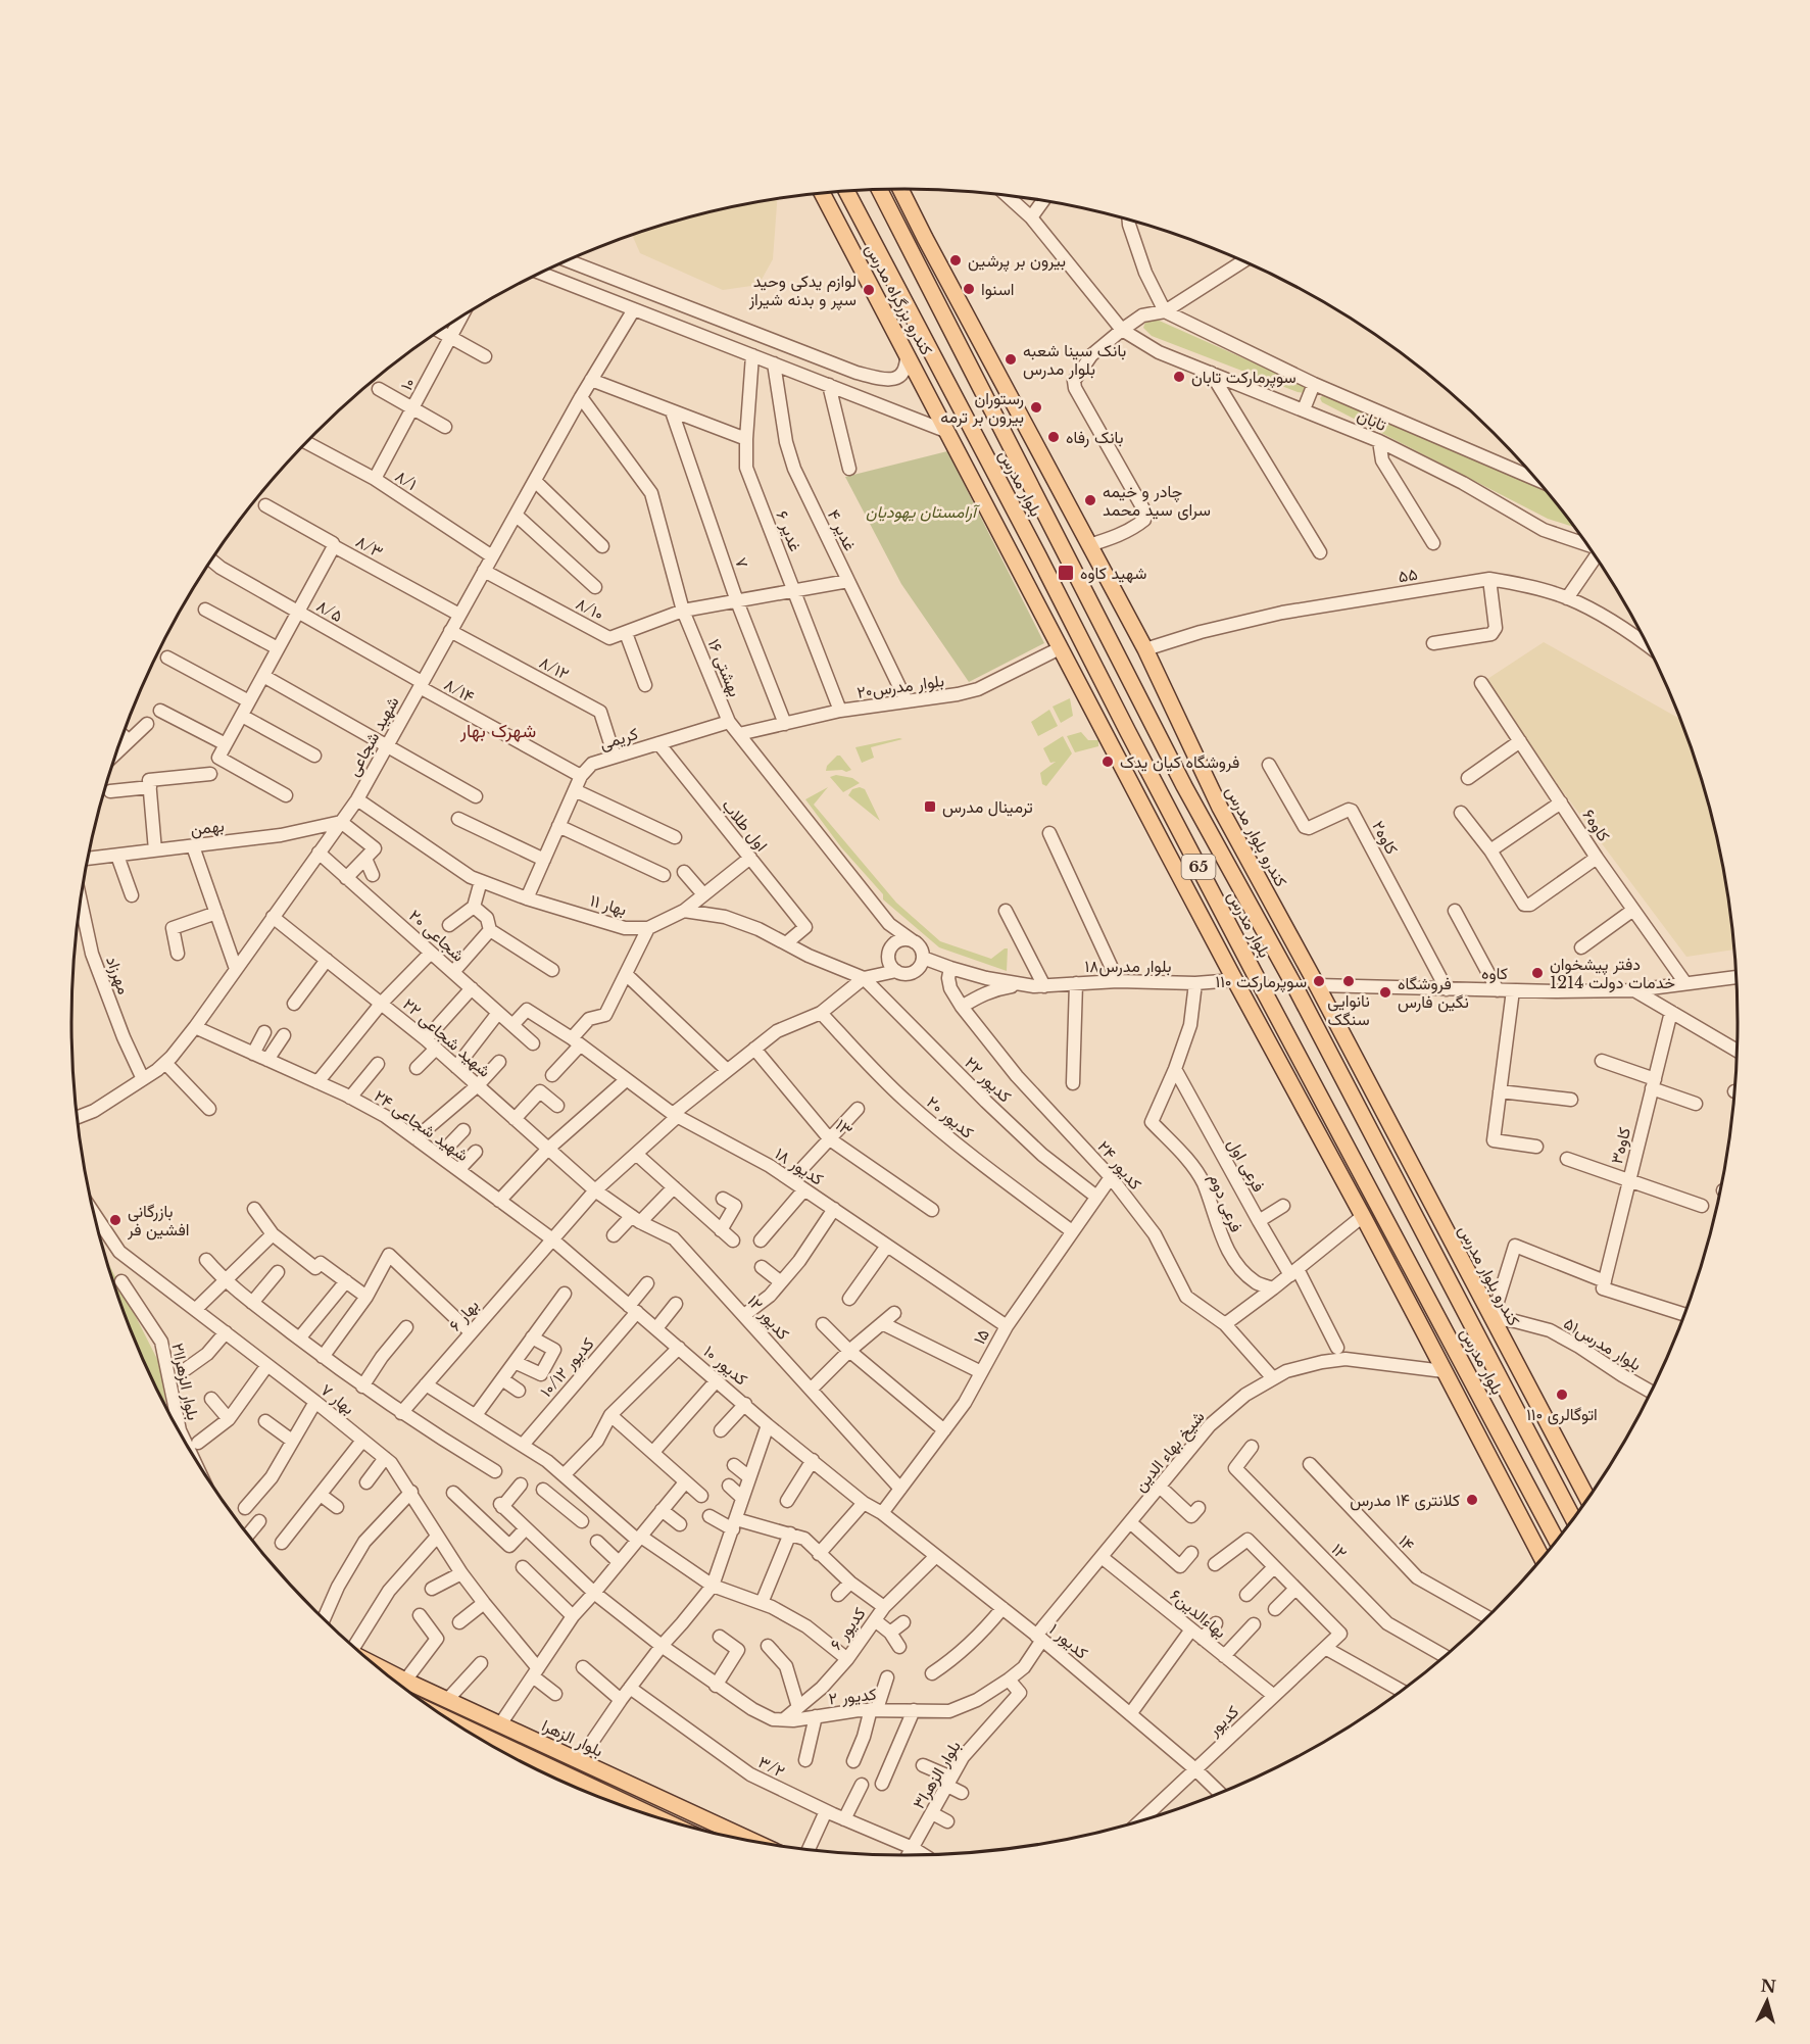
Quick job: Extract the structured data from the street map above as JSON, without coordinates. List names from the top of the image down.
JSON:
{
  "streets": {
    "main road": [
      "کندرو بزرگراه مدرس",
      "بلوار مدرس",
      "کندرو بلوار مدرس",
      "65",
      "بلوار الزهرا"
    ],
    "street": [
      "۱۰",
      "تابان",
      "۸/۱",
      "غدیر ۴",
      "غدیر ۶",
      "۸/۳",
      "۷",
      "۵۵",
      "۸/۱۰",
      "۸/۵",
      "۸/۱۲",
      "۱۶ بهشتی",
      "بلوار مدرس۲۰",
      "۸/۱۴",
      "شهید شجاعی",
      "کریمی",
      "اول طلاب",
      "کاوه۶",
      "بهمن",
      "کاوه۲",
      "بهار ۱۱",
      "شجاعی ۲۰",
      "بلوار مدرس۱۸",
      "کاوه",
      "مهرزاد",
      "شهید شجاعی ۲۲",
      "کدیور ۲۲",
      "کدیور ۲۰",
      "شهید شجاعی ۲۴",
      "۱۳",
      "کاوه۳",
      "کدیور ۲۴",
      "فرعی اول",
      "کدیور ۱۸",
      "فرعی دوم",
      "بهار ۶",
      "کدیور ۱۲",
      "۱۵",
      "بلوار مدرس۵۱",
      "کدیور ۱۰",
      "کدیور ۱۰/۱۲",
      "بلوار الزهرا۲۱",
      "بهار ۷",
      "شیخ بهاء الدین",
      "۱۴",
      "۱۲",
      "۶بهاءالدين",
      "کدیور ۶",
      "کدیور ۱",
      "۲ کدیور",
      "کدیور",
      "۳/۲",
      "بلوار الزهرا۳"
    ]
  },
  "crossings": [
    ["۱۰", "۸/۱"],
    ["۸/۱", "شهید شجاعی"],
    ["غدیر ۴", "۸/۱۰"],
    ["غدیر ۴", "بلوار مدرس۲۰"],
    ["غدیر ۶", "۸/۱۰"],
    ["غدیر ۶", "بلوار مدرس۲۰"],
    ["۸/۳", "شهید شجاعی"],
    ["۷", "۸/۱۰"],
    ["۷", "بلوار مدرس۲۰"],
    ["۵۵", "کندرو بلوار مدرس"],
    ["۸/۱۰", "۱۶ بهشتی"],
    ["۸/۱۰", "شهید شجاعی"],
    ["۸/۵", "۸/۱۴"],
    ["۸/۵", "شهید شجاعی"],
    ["۸/۱۲", "شهید شجاعی"],
    ["۸/۱۲", "کریمی"],
    ["۱۶ بهشتی", "بلوار مدرس۲۰"],
    ["۱۶ بهشتی", "شهید شجاعی"],
    ["۱۶ بهشتی", "کریمی"],
    ["۸/۱۴", "شهید شجاعی"],
    ["۸/۱۴", "کریمی"],
    ["شهید شجاعی", "بهمن"],
    ["شهید شجاعی", "بهار ۱۱"],
    ["شهید شجاعی", "شجاعی ۲۰"],
    ["شهید شجاعی", "مهرزاد"],
    ["شهید شجاعی", "شهید شجاعی ۲۲"],
    ["شهید شجاعی", "شهید شجاعی ۲۴"],
    ["کریمی", "اول طلاب"],
    ["کریمی", "بهار ۱۱"],
    ["اول طلاب", "بهار ۱۱"],
    ["کاوه۶", "کاوه"],
    ["کندرو بلوار مدرس", "کاوه"],
    ["کندرو بلوار مدرس", "بلوار مدرس۵۱"],
    ["کاوه۲", "کاوه"],
    ["شجاعی ۲۰", "کدیور ۱۸"],
    ["شهید شجاعی ۲۲", "بهار ۶"],
    ["شهید شجاعی ۲۲", "کدیور ۱۲"],
    ["کدیور ۲۲", "بهار ۶"],
    ["کدیور ۲۲", "۱۵"],
    ["کدیور ۲۰", "بهار ۶"],
    ["کدیور ۲۰", "۱۵"],
    ["شهید شجاعی ۲۴", "بهار ۶"],
    ["شهید شجاعی ۲۴", "کدیور ۱۰"],
    ["۱۳", "بهار ۶"],
    ["کدیور ۲۴", "۱۵"],
    ["کدیور ۲۴", "شیخ بهاء الدین"],
    ["فرعی اول", "فرعی دوم"],
    ["کدیور ۱۸", "بهار ۶"],
    ["کدیور ۱۸", "۱۵"],
    ["بهار ۶", "کدیور ۱۲"],
    ["بهار ۶", "کدیور ۱۰"],
    ["کدیور ۱۲", "۱۵"],
    ["۱۵", "کدیور ۱۰"],
    ["۱۵", "کدیور ۱"],
    ["کدیور ۱۰", "کدیور ۱۰/۱۲"],
    ["کدیور ۱۰", "کدیور ۱"],
    ["شیخ بهاء الدین", "۶بهاءالدين"],
    ["شیخ بهاء الدین", "کدیور ۱"],
    ["شیخ بهاء الدین", "۲ کدیور"],
    ["۶بهاءالدين", "کدیور"],
    ["کدیور ۶", "کدیور ۱"],
    ["کدیور ۶", "۲ کدیور"],
    ["کدیور ۱", "۲ کدیور"],
    ["کدیور ۱", "کدیور"],
    ["۲ کدیور", "بلوار الزهرا۳"],
    ["۳/۲", "بلوار الزهرا۳"]
  ],
  "districts": ["شهرک بهار"],
  "parks": ["آرامستان یهودیان"],
  "places": {
    "other": [
      "بیرون بر پرشین",
      "اسنوا",
      "لوازم یدکی وحید سپر و بدنه شیراز",
      "بانک سینا شعبه بلوار مدرس",
      "سوپرمارکت تابان",
      "رستوران بیرون بر ترمه",
      "بانک رفاه",
      "چادر و خیمه سرای سید محمد",
      "فروشگاه کیان یدک",
      "دفتر پیشخوان خدمات دولت 1214",
      "سوپرمارکت ۱۱۰",
      "نانوایی سنگک",
      "فروشگاه نگین فارس",
      "بازرگانی افشین فر",
      "اتوگالری ۱۱۰",
      "کلانتری ۱۴ مدرس"
    ],
    "transit": ["شهید کاوه", "ترمینال مدرس"]
  },
  "north": "top"
}
